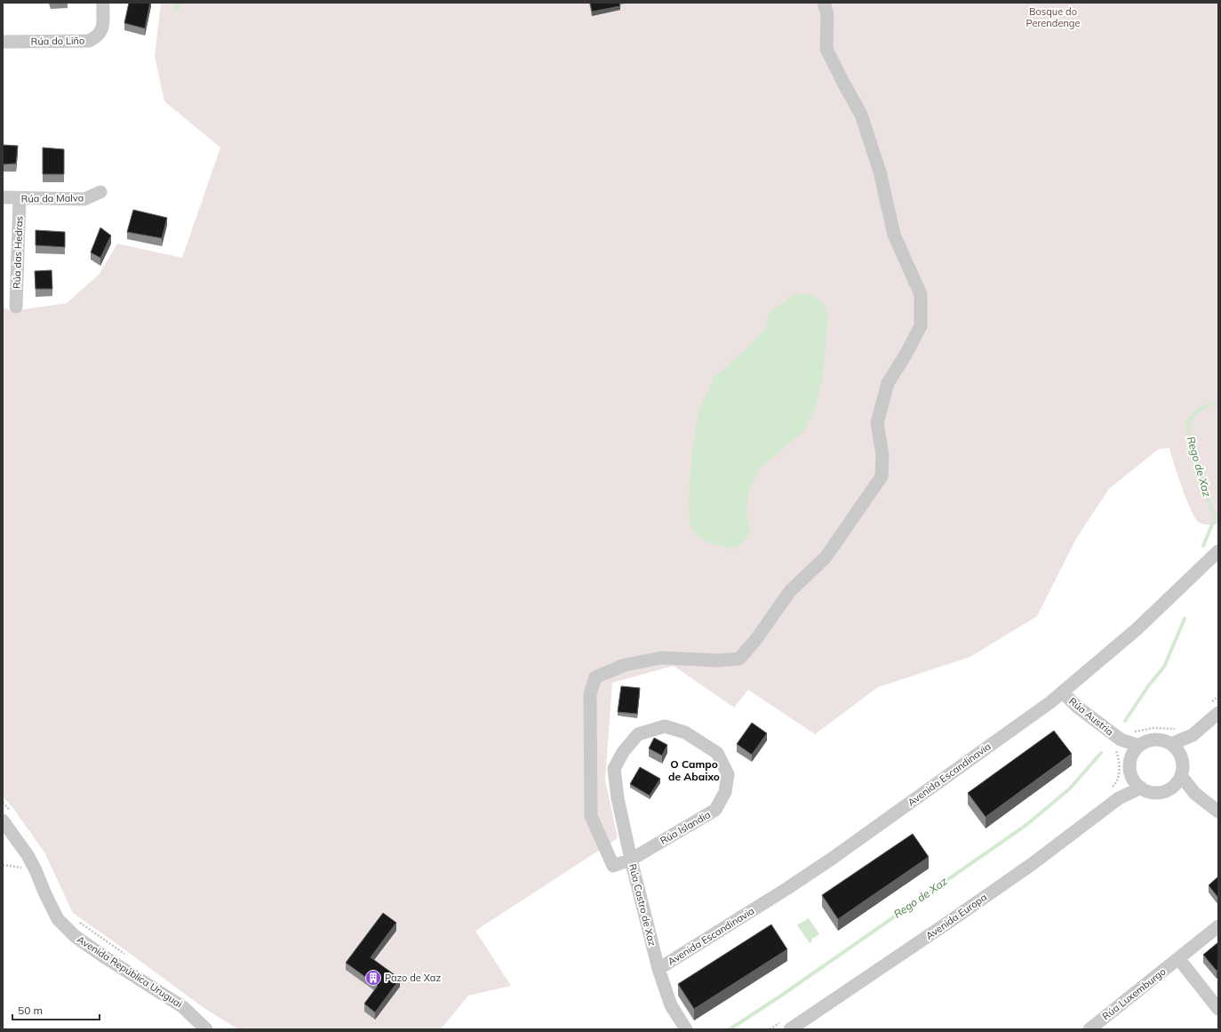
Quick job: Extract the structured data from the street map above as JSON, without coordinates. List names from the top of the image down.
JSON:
{
  "streets": {
    "street": [
      "Rúa do Liño",
      "Rúa da Malva",
      "Rúa das Hedras",
      "Rúa Austria",
      "Avenida Escandinavia",
      "Rúa Islandia",
      "Rúa Castro de Xaz",
      "Avenida Europa",
      "Avenida República Uruguai",
      "Rúa Luxemburgo"
    ]
  },
  "crossings": [
    ["Rúa da Malva", "Rúa das Hedras"],
    ["Rúa Austria", "Avenida Escandinavia"],
    ["Rúa Austria", "Avenida Europa"],
    ["Avenida Escandinavia", "Rúa Castro de Xaz"],
    ["Rúa Islandia", "Rúa Castro de Xaz"]
  ],
  "districts": ["O Campo de Abaixo"],
  "water": ["Rego de Xaz"],
  "parks": ["Bosque do Perendenge"],
  "places": {
    "building": ["Pazo de Xaz"]
  },
  "scale_bar": "50 m"
}
